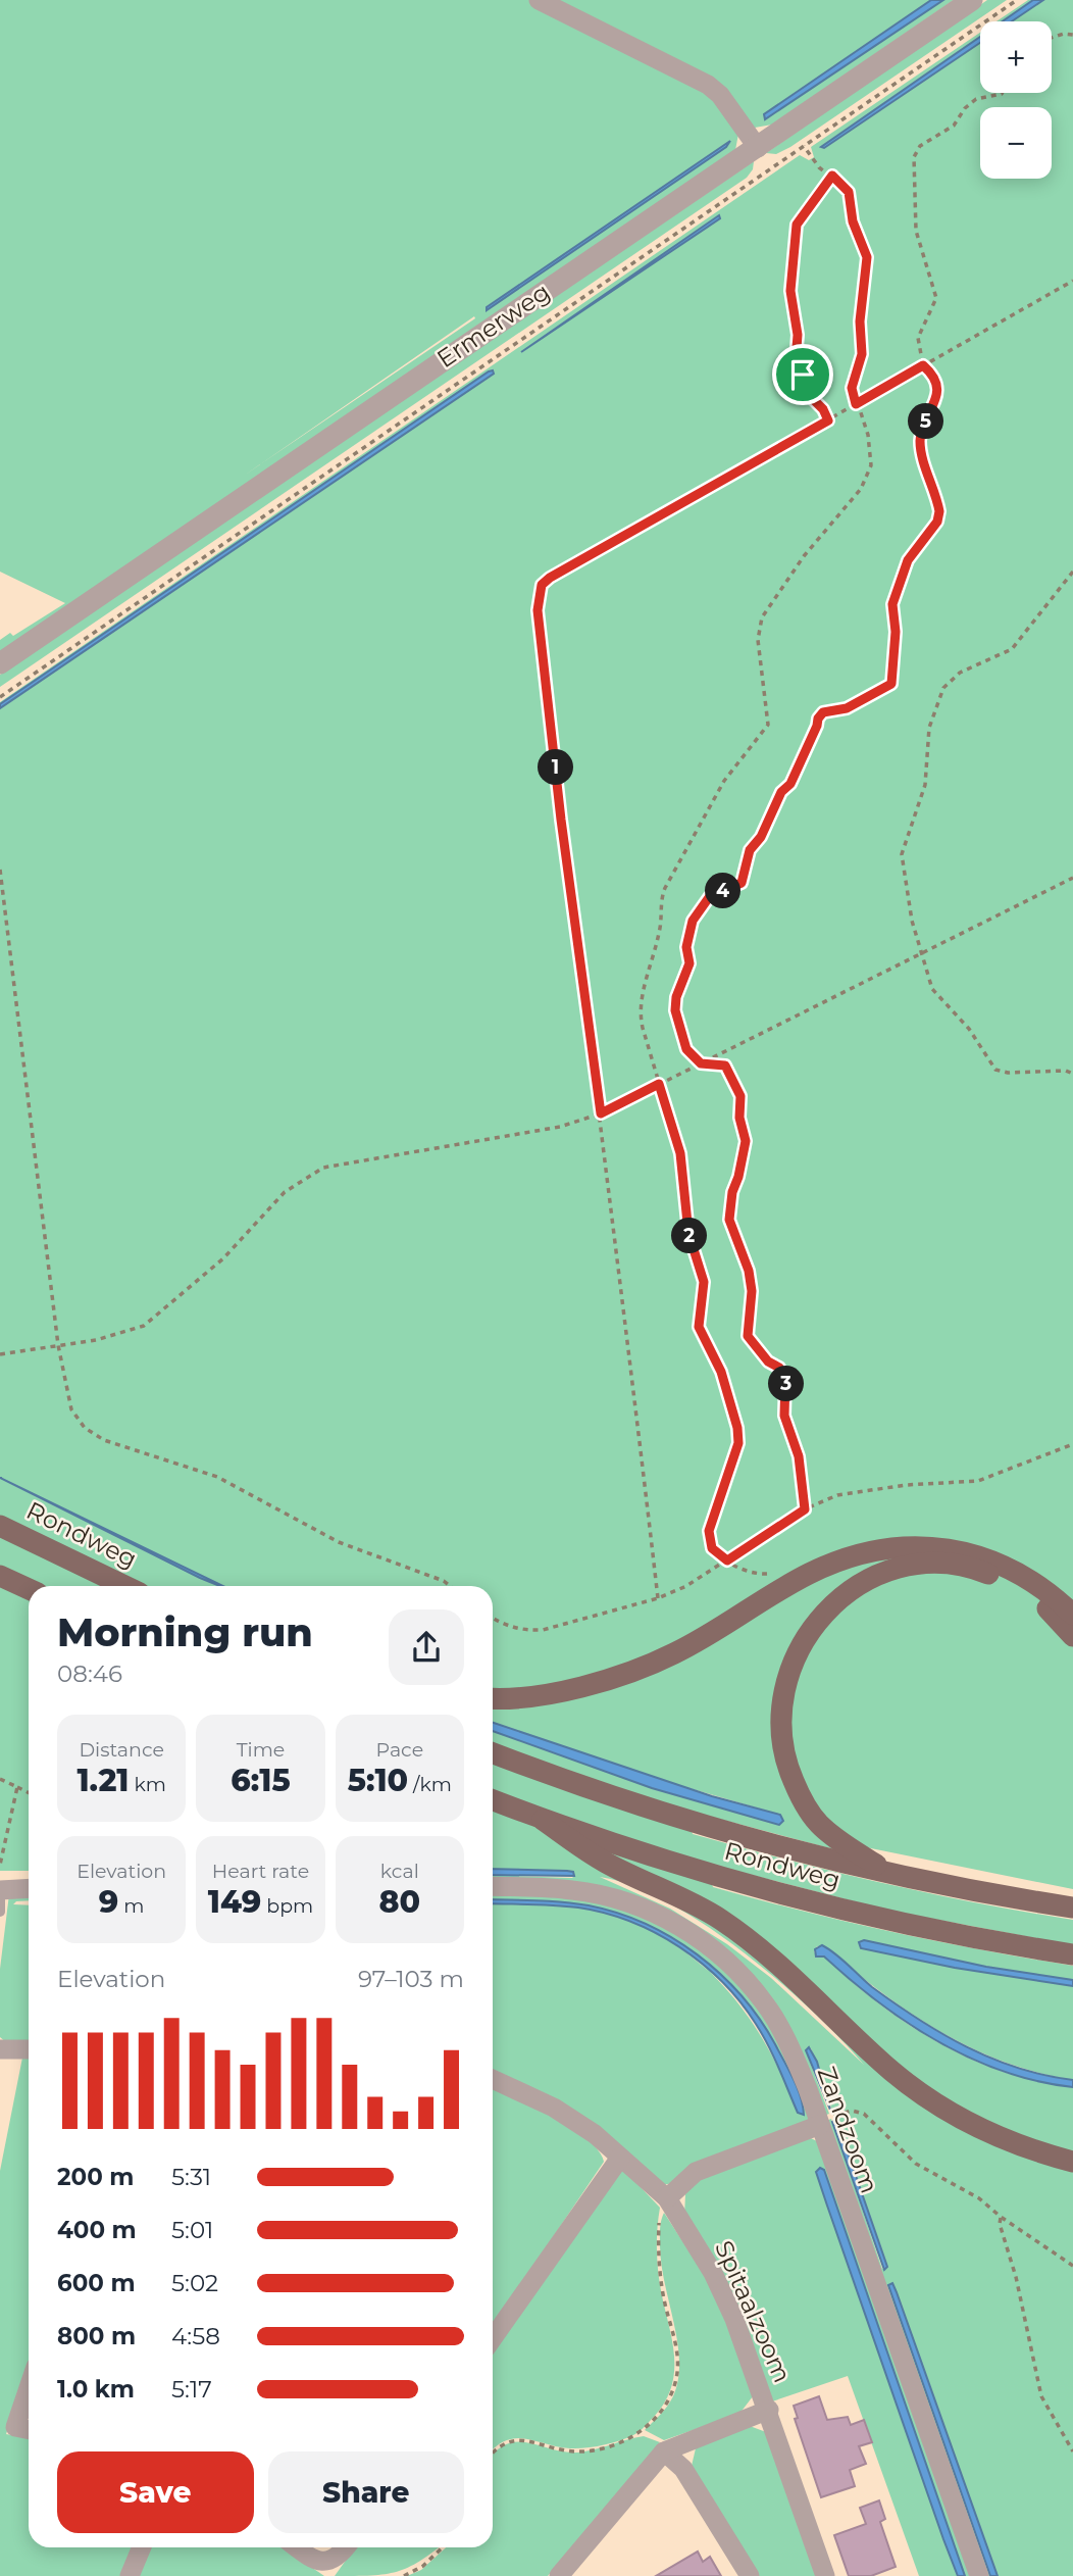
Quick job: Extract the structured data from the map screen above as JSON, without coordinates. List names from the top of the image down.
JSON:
{
  "streets": {
    "main road": ["Rondweg"],
    "street": ["Ermerweg", "Zandzoom", "Spitaalzoom"]
  },
  "page": {
    "map_buttons": ["+", "−"],
    "pins": [
      "5",
      "1",
      "4",
      "2",
      "3"
    ],
    "heading": ["Morning run", "08:46"],
    "stats": [
      ["Distance", "1.21 km"],
      ["Time", "6:15"],
      ["Pace", "5:10 /km"],
      ["Elevation", "9 m"],
      ["Heart rate", "149 bpm"],
      ["kcal", "80"]
    ],
    "chart": ["Elevation", "97–103 m"],
    "list": [
      {
        "name": "200 m",
        "note": "5:31"
      },
      {
        "name": "400 m",
        "note": "5:01"
      },
      {
        "name": "600 m",
        "note": "5:02"
      },
      {
        "name": "800 m",
        "note": "4:58"
      },
      {
        "name": "1.0 km",
        "note": "5:17"
      }
    ],
    "buttons": ["Save", "Share"]
  }
}
